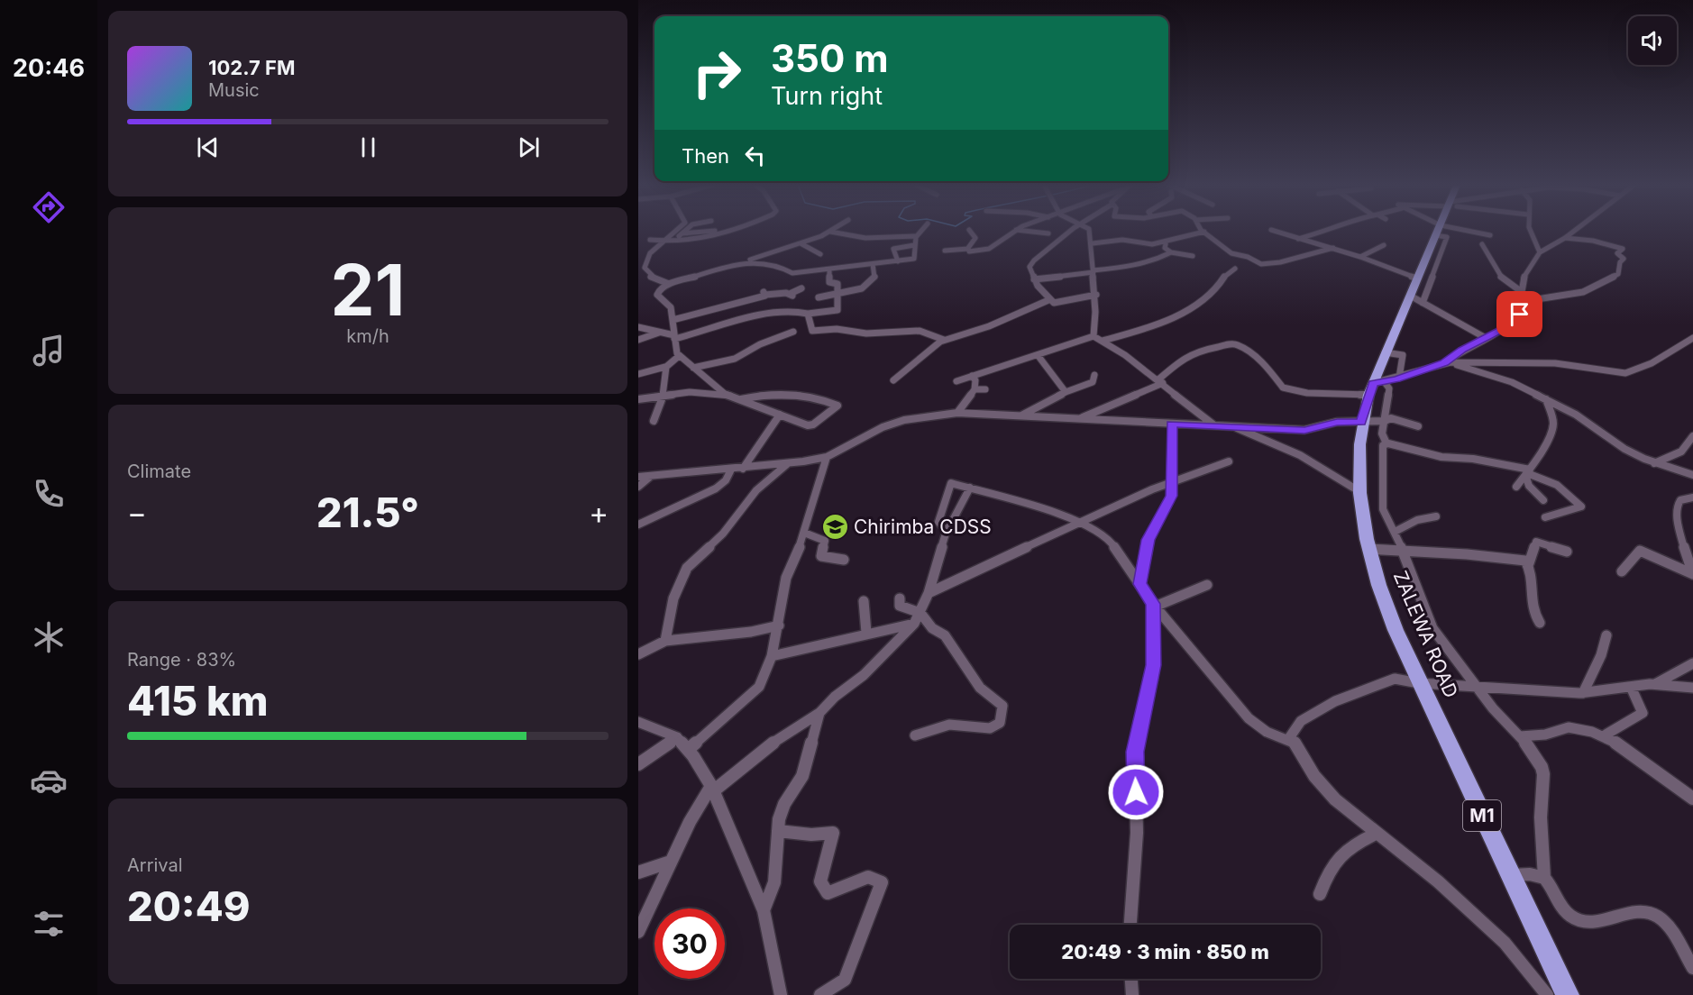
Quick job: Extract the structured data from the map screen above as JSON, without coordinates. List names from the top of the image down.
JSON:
{
  "streets": {
    "highway": ["ZALEWA ROAD", "M1"]
  },
  "places": {
    "school or university": ["Chirimba CDSS"]
  },
  "page": {
    "tabs": "20:46",
    "turn": ["350 m", "Turn right"],
    "song": ["102.7 FM", "Music"],
    "then": "Then",
    "tile": [
      ["21", "km/h"],
      "Climate",
      ["Range · 83%", "415 km"],
      ["Arrival", "20:49"]
    ],
    "heat": ["−", "21.5°", "+"],
    "limit": "30",
    "trip": "20:49 · 3 min · 850 m"
  }
}
